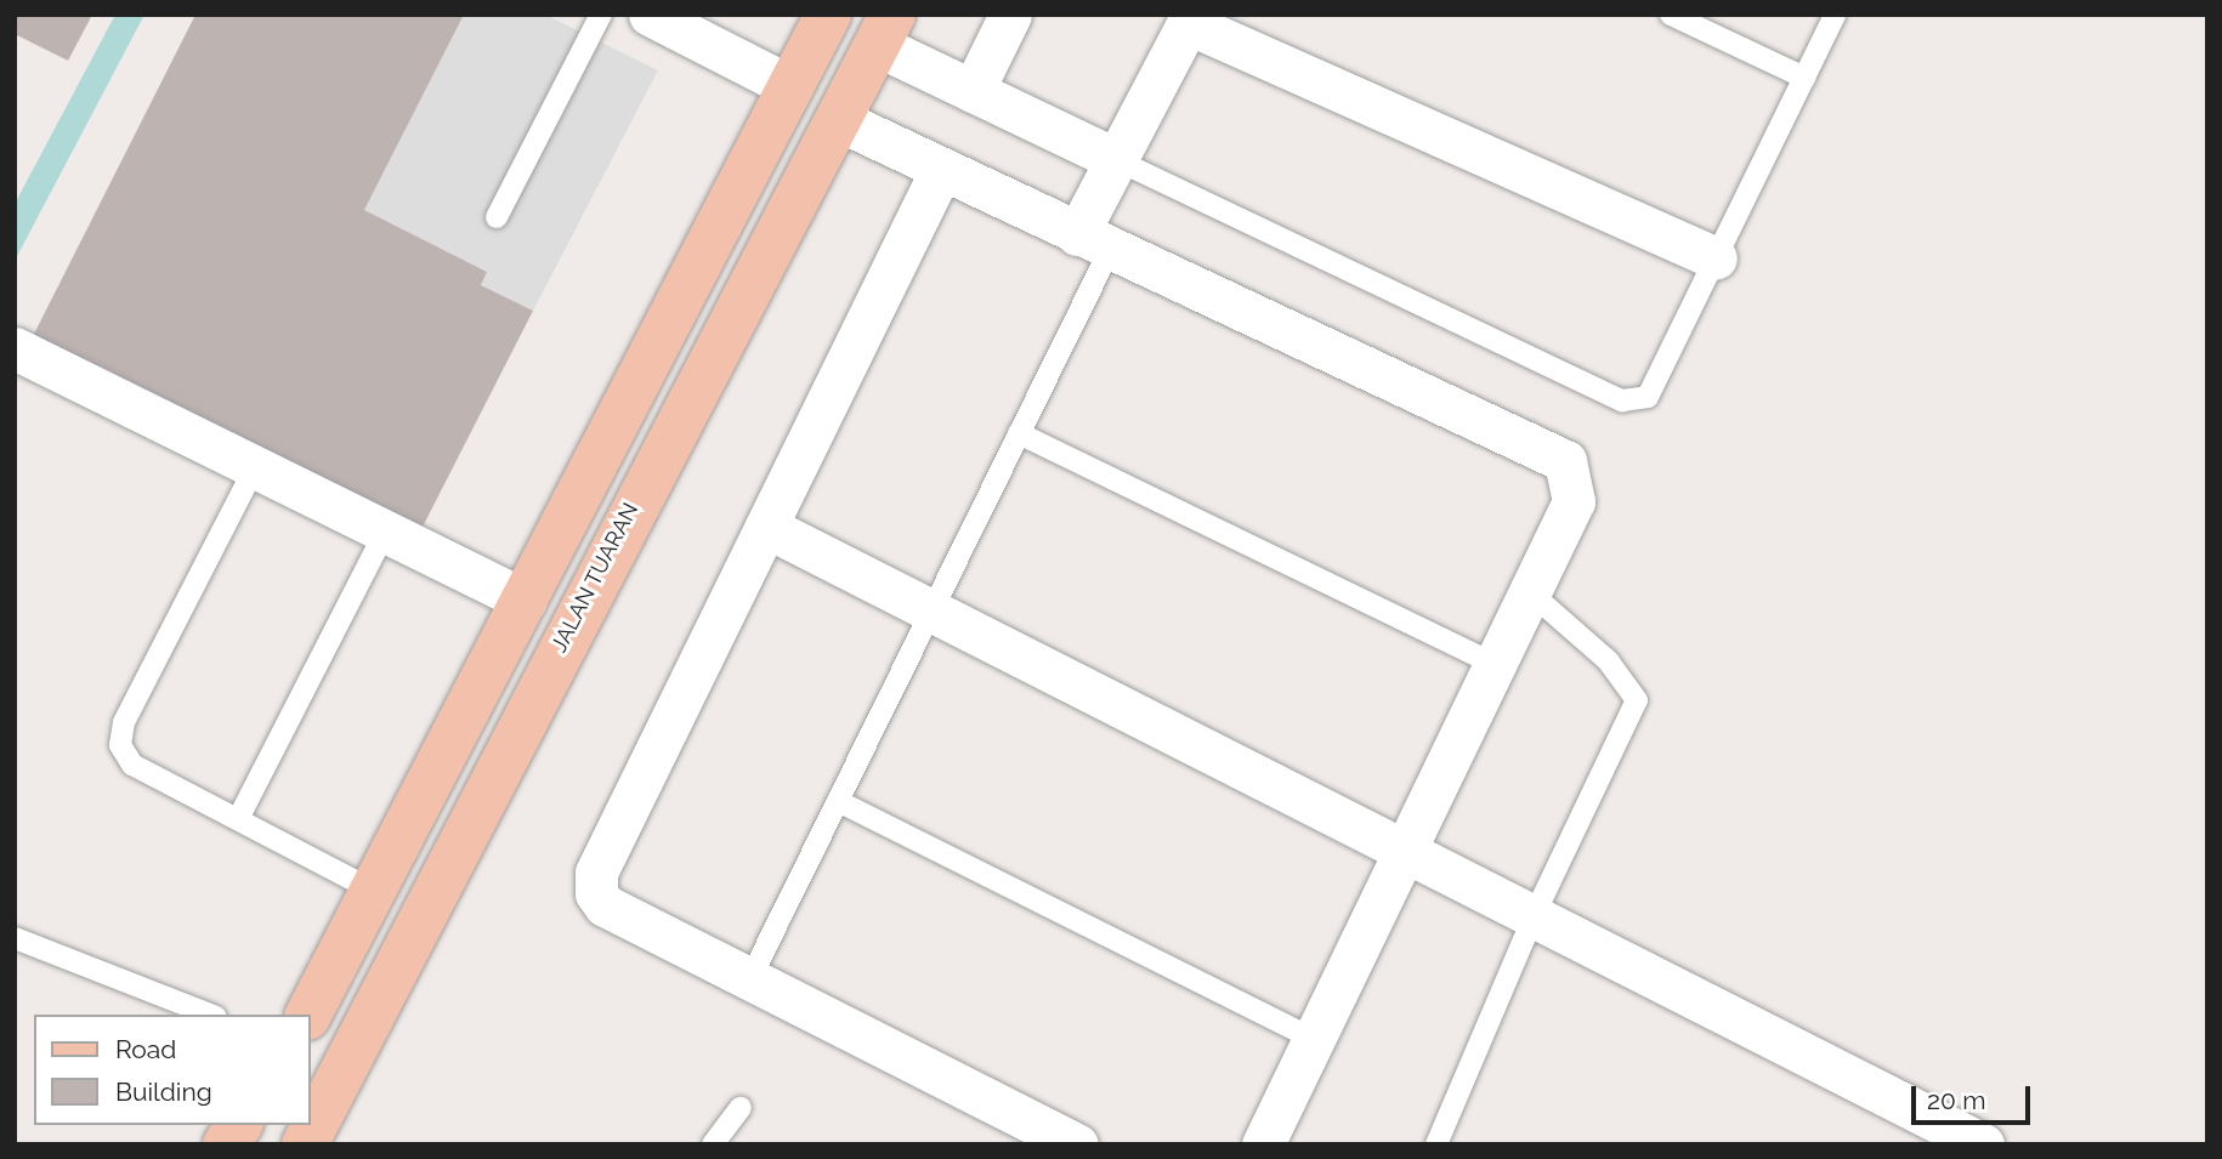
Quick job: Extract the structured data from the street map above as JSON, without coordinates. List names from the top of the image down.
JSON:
{
  "streets": {
    "main road": ["JALAN TUARAN"]
  },
  "legend": ["Road", "Building"],
  "scale_bar": "20 m"
}
